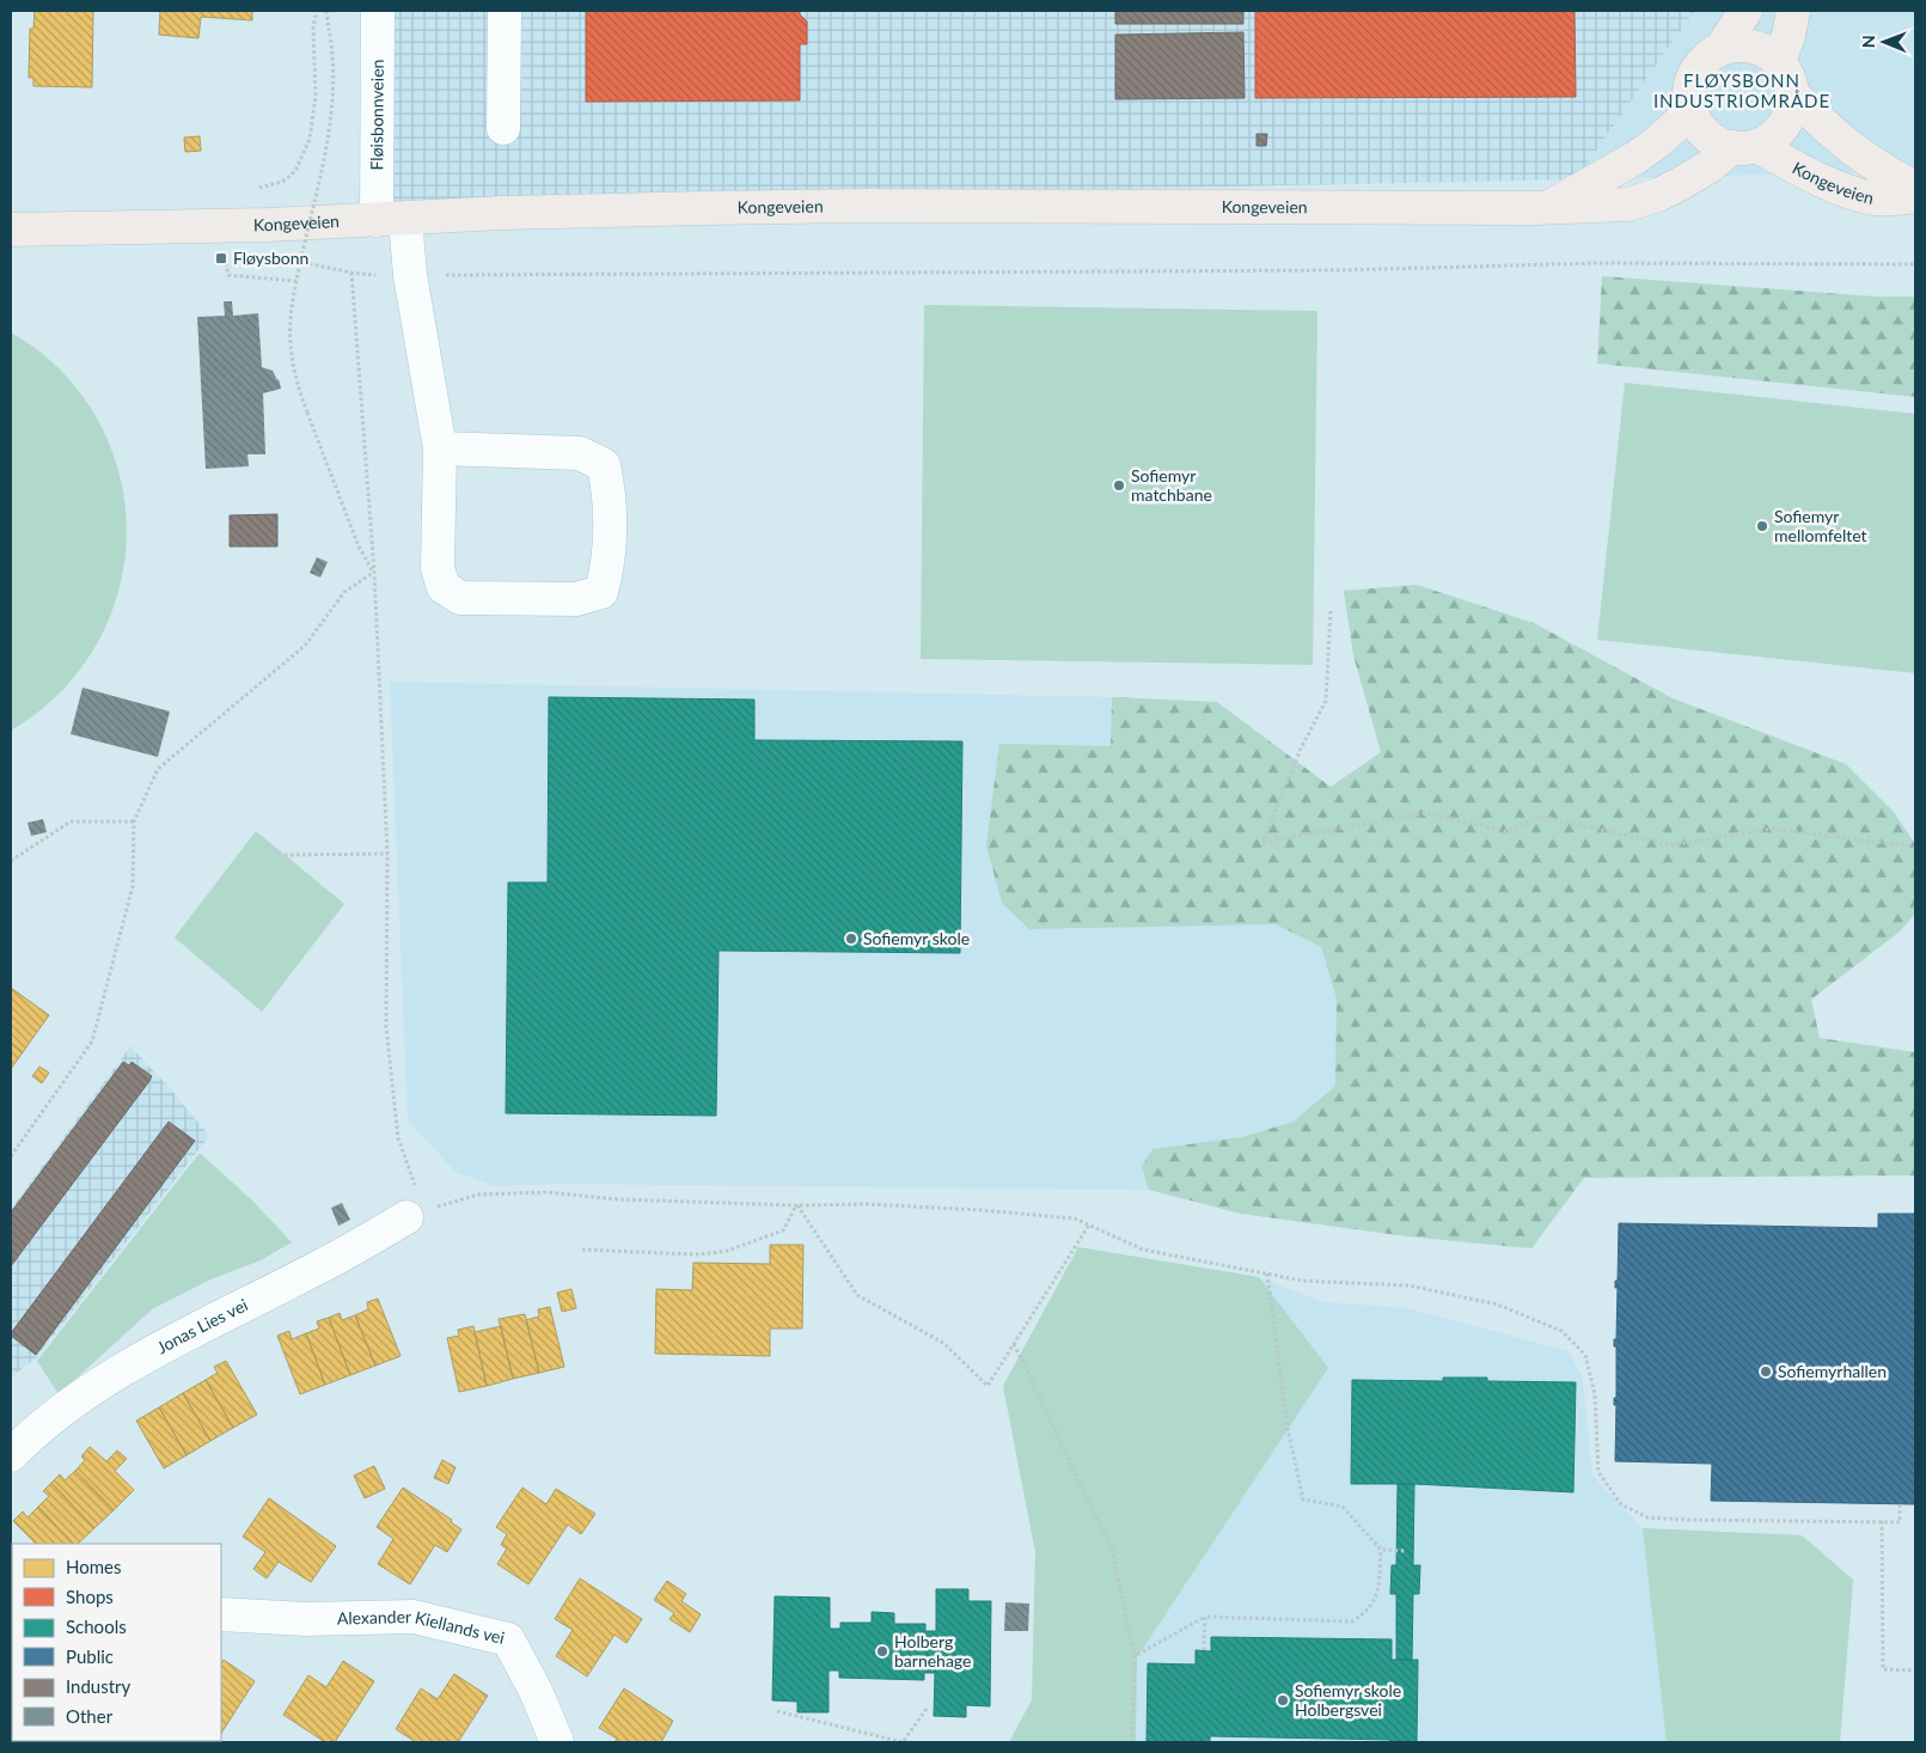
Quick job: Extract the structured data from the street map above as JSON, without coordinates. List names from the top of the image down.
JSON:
{
  "streets": {
    "main road": ["Kongeveien"],
    "street": ["Fløisbonnveien", "Jonas Lies vei", "Alexander Kiellands vei"]
  },
  "crossings": [
    ["Fløisbonnveien", "Kongeveien"]
  ],
  "districts": ["FLØYSBONN INDUSTRIOMRÅDE"],
  "places": {
    "transit": ["Fløysbonn"],
    "other": [
      "Sofiemyr matchbane",
      "Sofiemyr mellomfeltet",
      "Sofiemyr skole",
      "Sofiemyrhallen",
      "Holberg barnehage",
      "Sofiemyr skole Holbergsvei"
    ]
  },
  "legend": [
    "Homes",
    "Shops",
    "Schools",
    "Public",
    "Industry",
    "Other"
  ],
  "north": "left"
}
